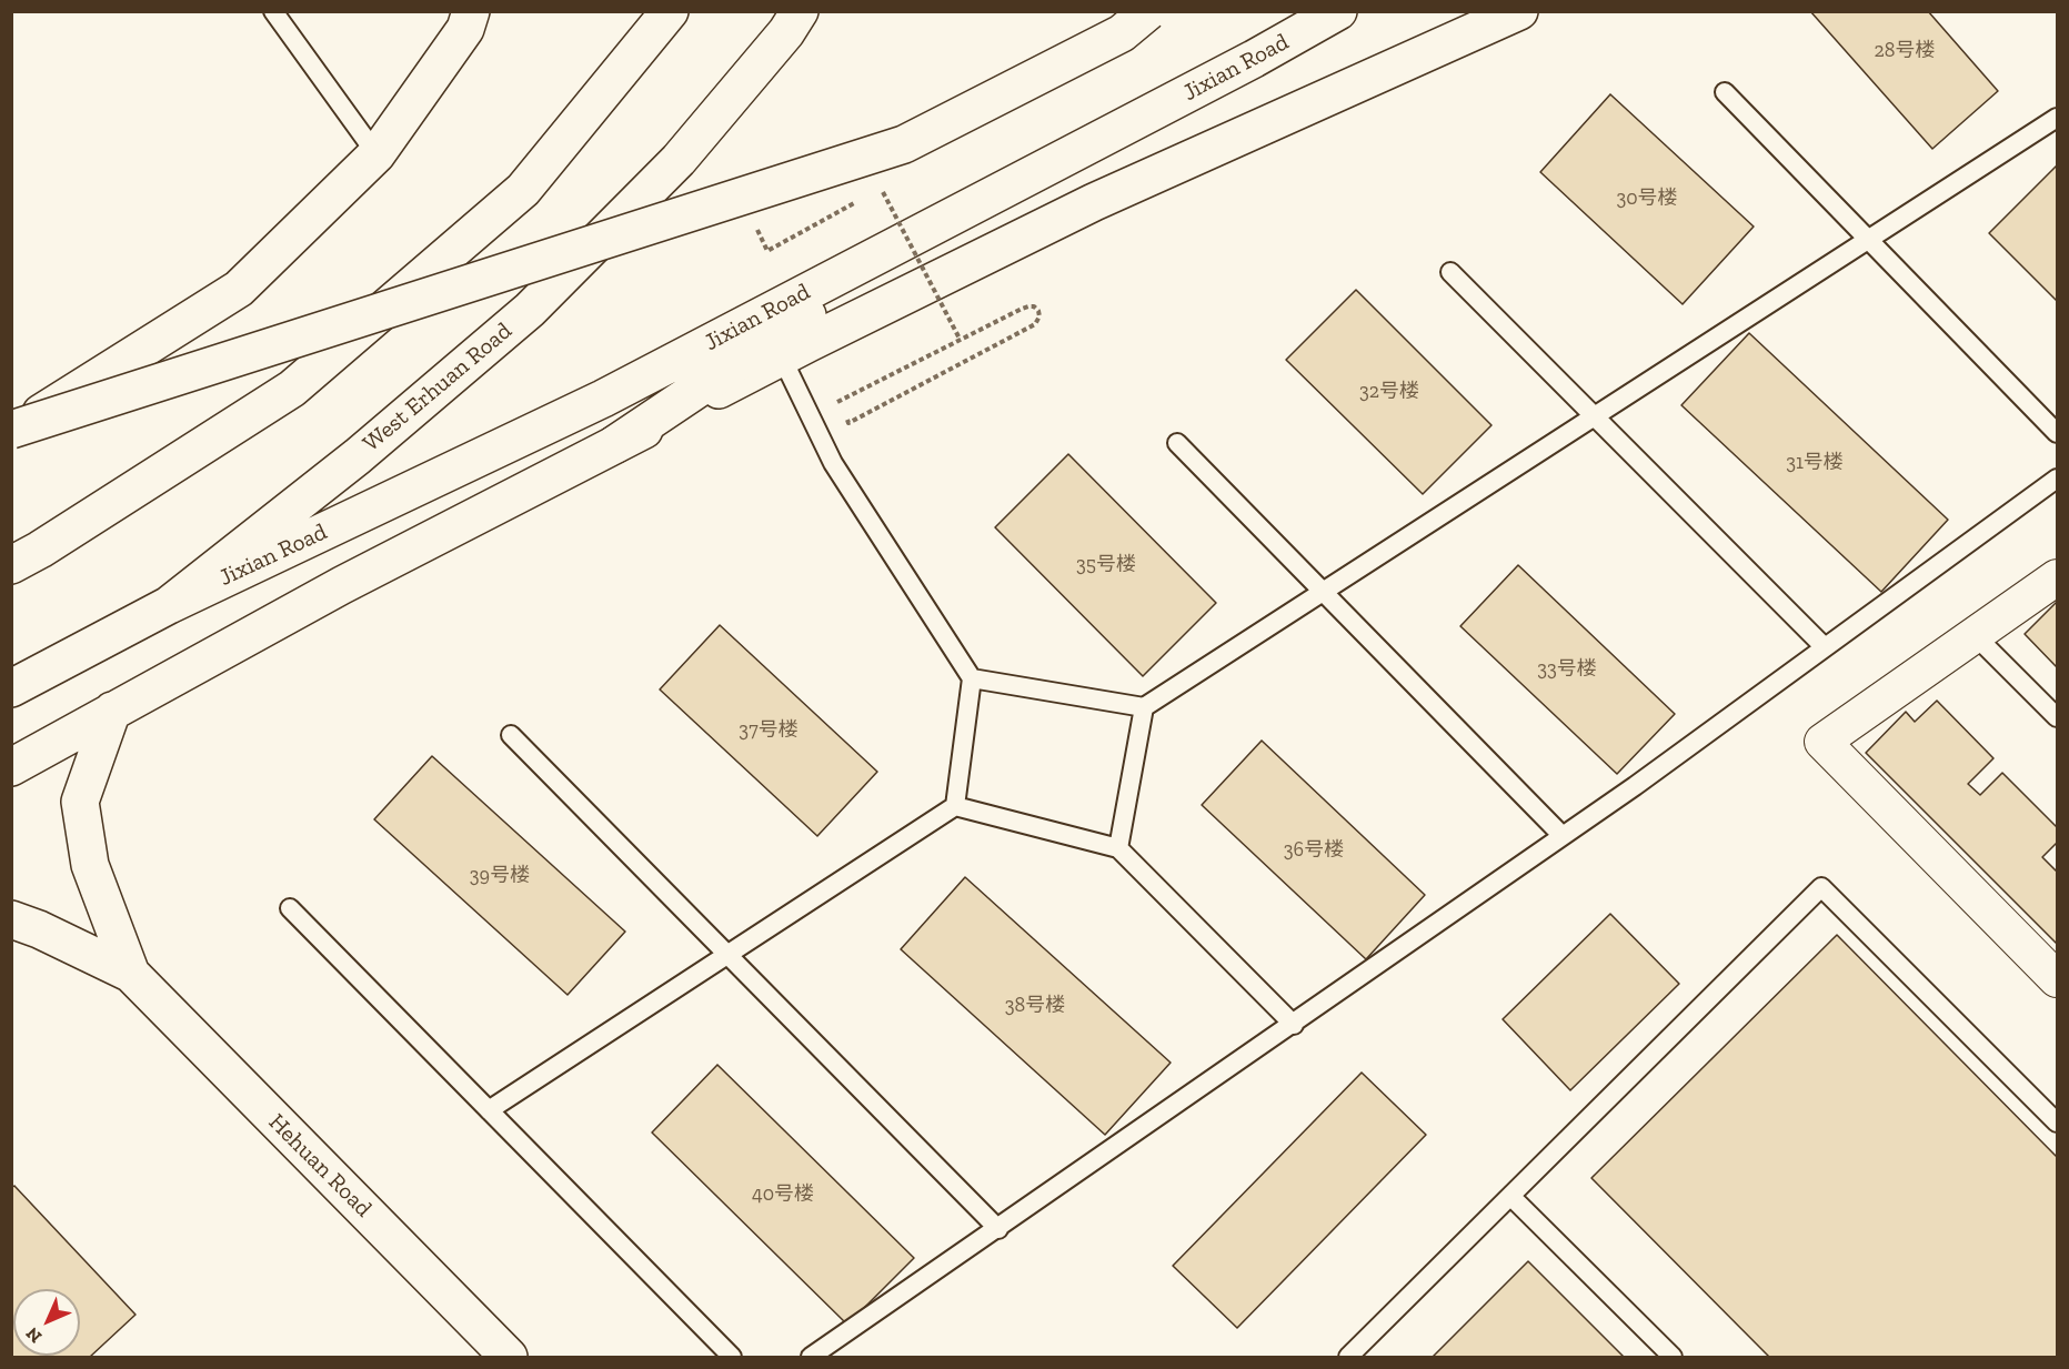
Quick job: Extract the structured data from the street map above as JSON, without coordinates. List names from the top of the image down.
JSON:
{
  "streets": {
    "main road": ["Jixian Road", "West Erhuan Road", "Hehuan Road"]
  },
  "crossings": [
    ["Jixian Road", "West Erhuan Road"]
  ],
  "house_numbers": [
    "28号楼",
    "30号楼",
    "32号楼",
    "31号楼",
    "35号楼",
    "33号楼",
    "37号楼",
    "36号楼",
    "39号楼",
    "38号楼",
    "40号楼"
  ],
  "north": "bottom left"
}
